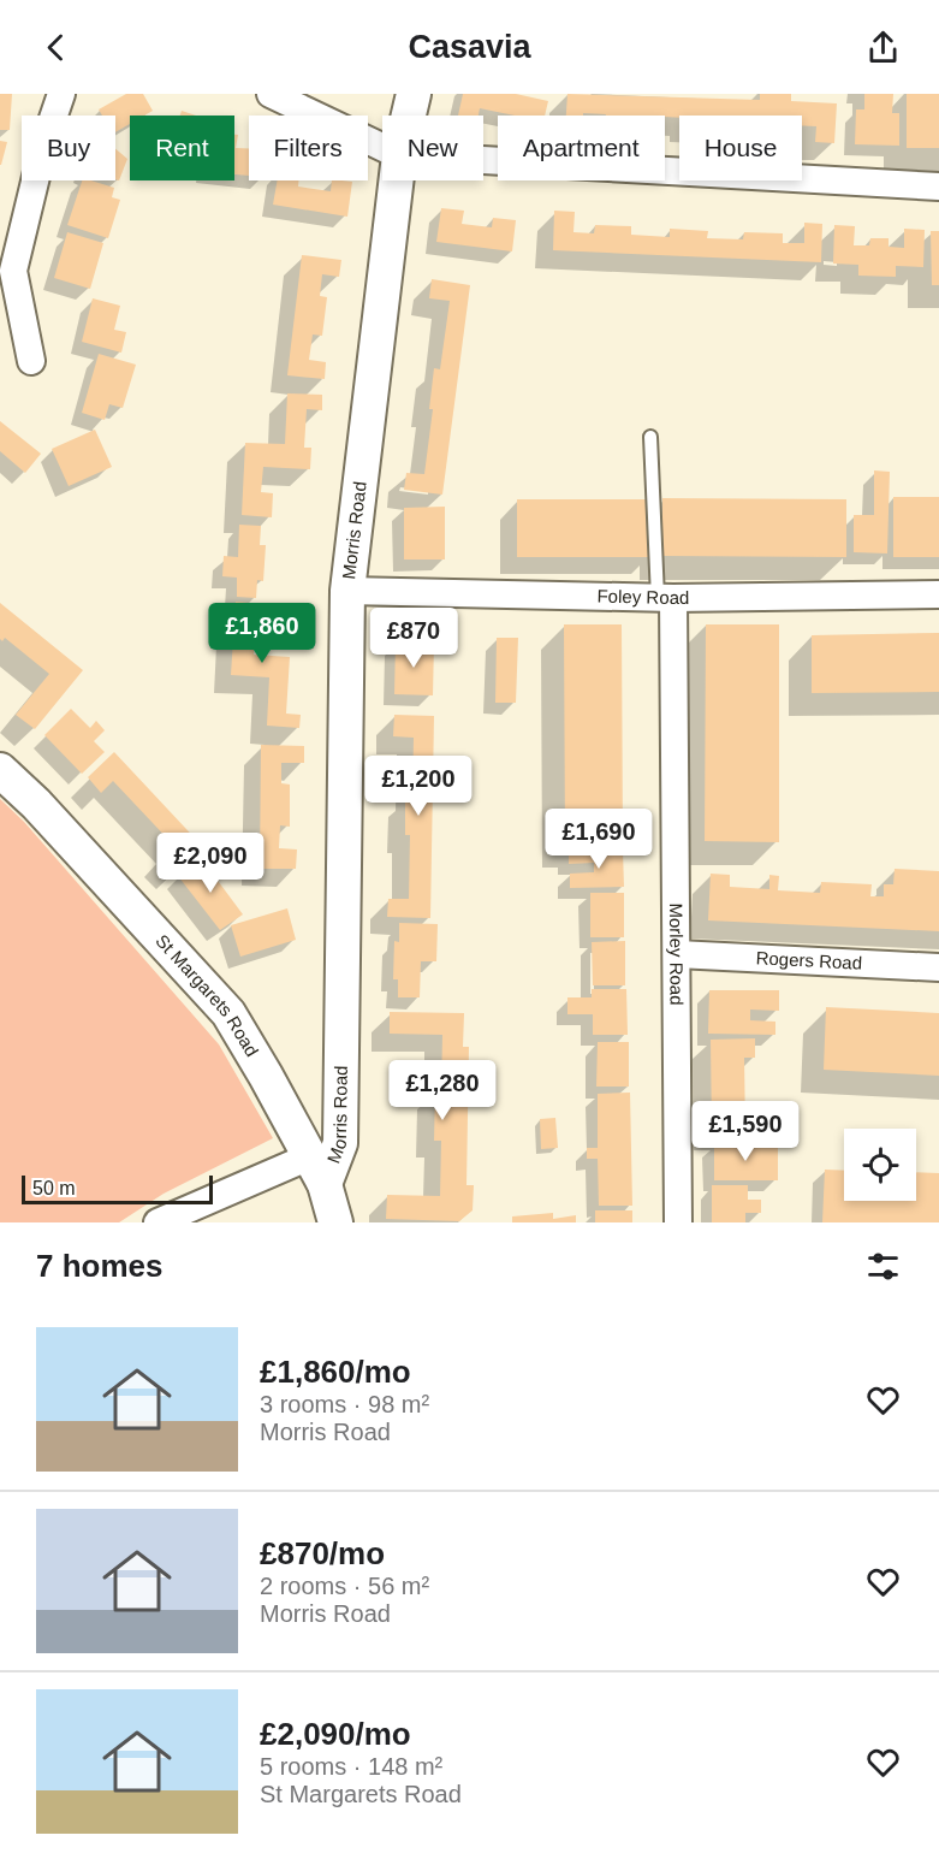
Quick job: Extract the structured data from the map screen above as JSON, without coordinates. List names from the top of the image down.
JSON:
{
  "streets": {
    "street": [
      "Morris Road",
      "Foley Road",
      "Morley Road",
      "Rogers Road",
      "St Margarets Road"
    ]
  },
  "crossings": [
    ["Morris Road", "Foley Road"],
    ["Morris Road", "St Margarets Road"],
    ["Foley Road", "Morley Road"],
    ["Morley Road", "Rogers Road"]
  ],
  "scale_bar": "50 m",
  "page": {
    "header": "Casavia",
    "chip": [
      "Buy",
      "Rent",
      "Filters",
      "New",
      "Apartment",
      "House"
    ],
    "price": [
      "£1,860",
      "£870",
      "£1,200",
      "£1,690",
      "£2,090",
      "£1,280",
      "£1,590"
    ],
    "scale": "50 m",
    "heading": "7 homes",
    "list": [
      {
        "name": "£1,860/mo",
        "note": "3 rooms · 98 m² · Morris Road"
      },
      {
        "name": "£870/mo",
        "note": "2 rooms · 56 m² · Morris Road"
      },
      {
        "name": "£2,090/mo",
        "note": "5 rooms · 148 m² · St Margarets Road"
      }
    ]
  }
}
